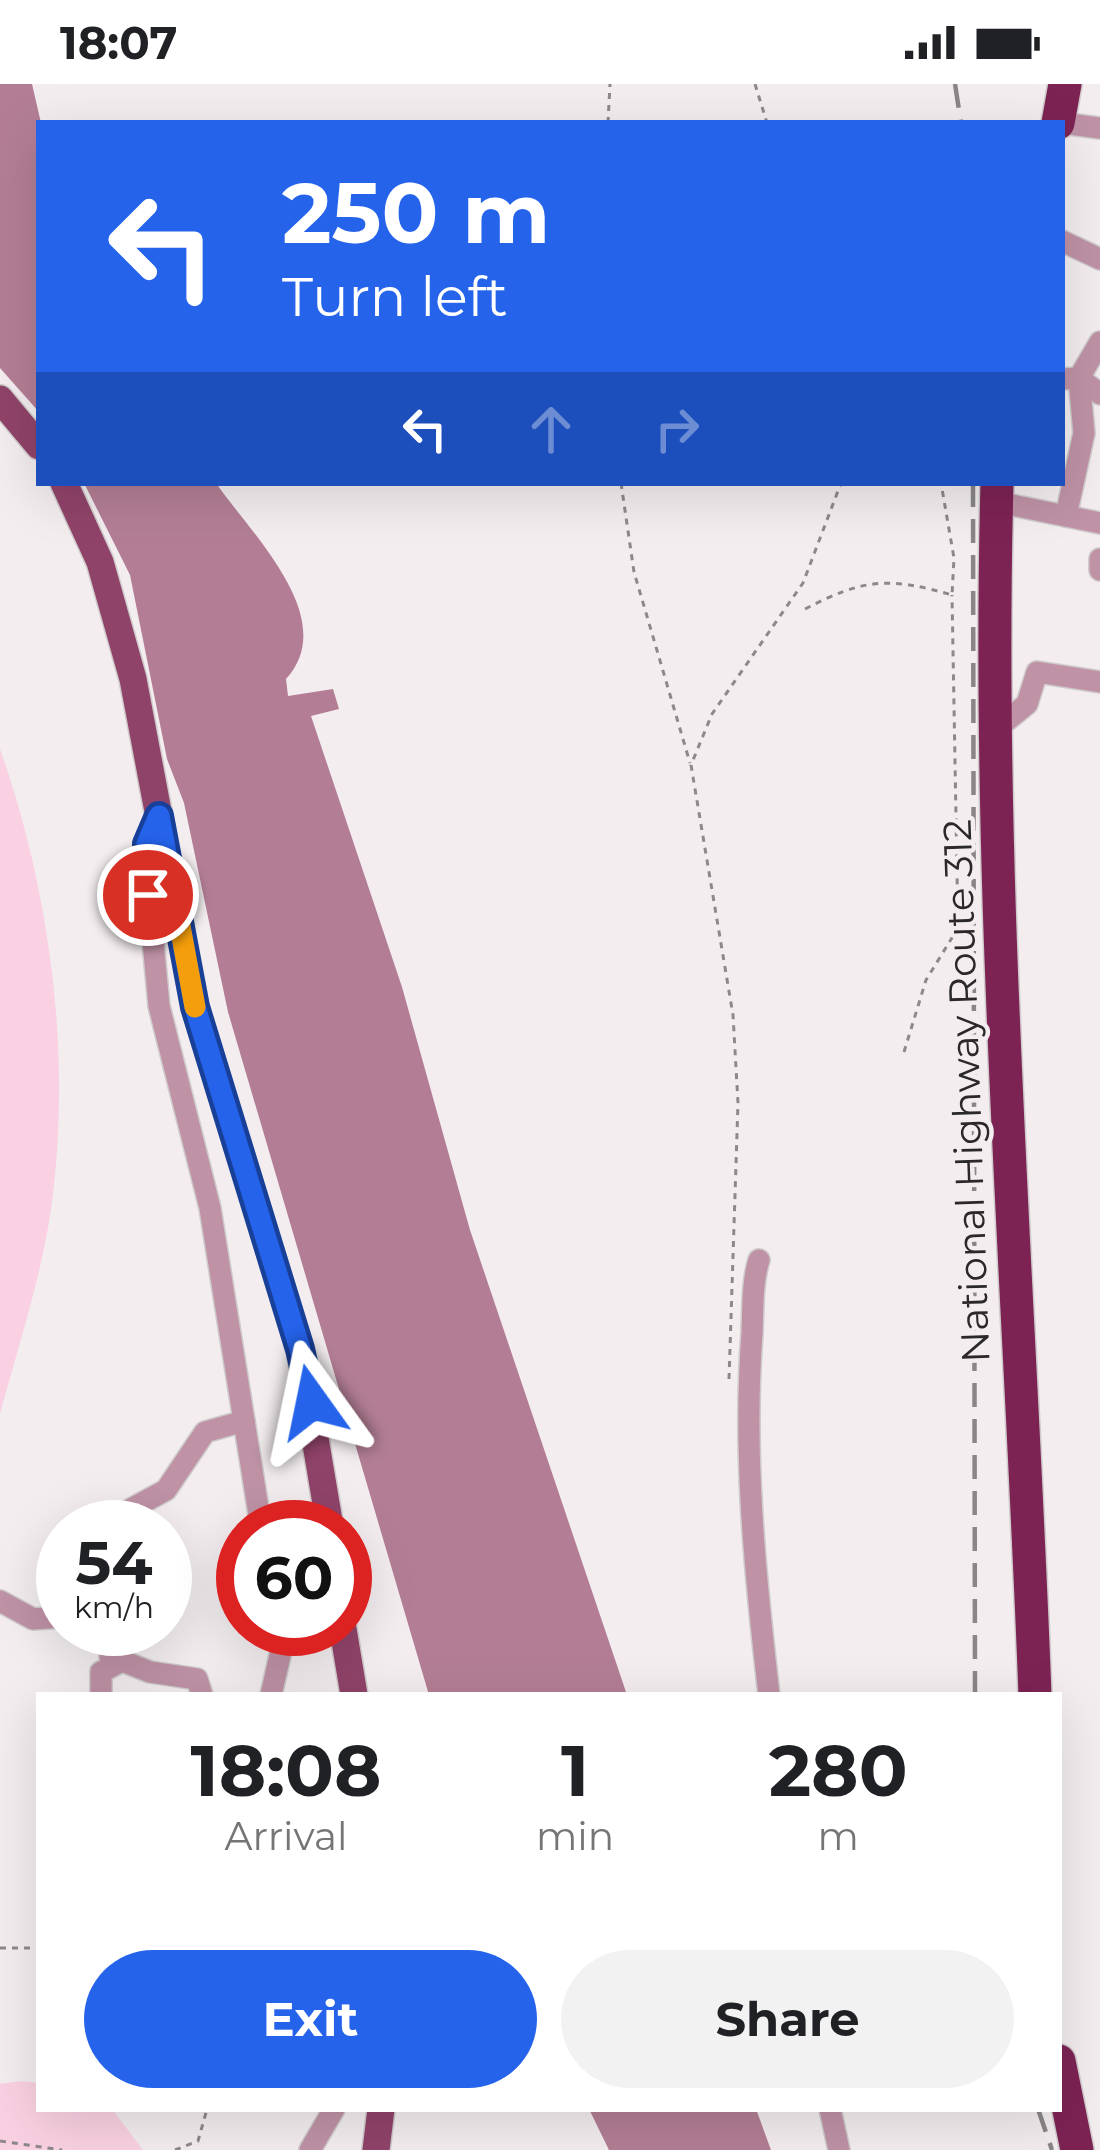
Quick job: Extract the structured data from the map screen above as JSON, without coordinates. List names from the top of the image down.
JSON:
{
  "streets": {
    "highway": ["National Highway Route 312"]
  },
  "page": {
    "status": "18:07",
    "turn": ["250 m", "Turn left"],
    "speed": "54 km/h",
    "limit": "60",
    "eta": [
      "18:08",
      "Arrival",
      "1",
      "min",
      "280",
      "m"
    ],
    "buttons": ["Exit", "Share"]
  }
}
